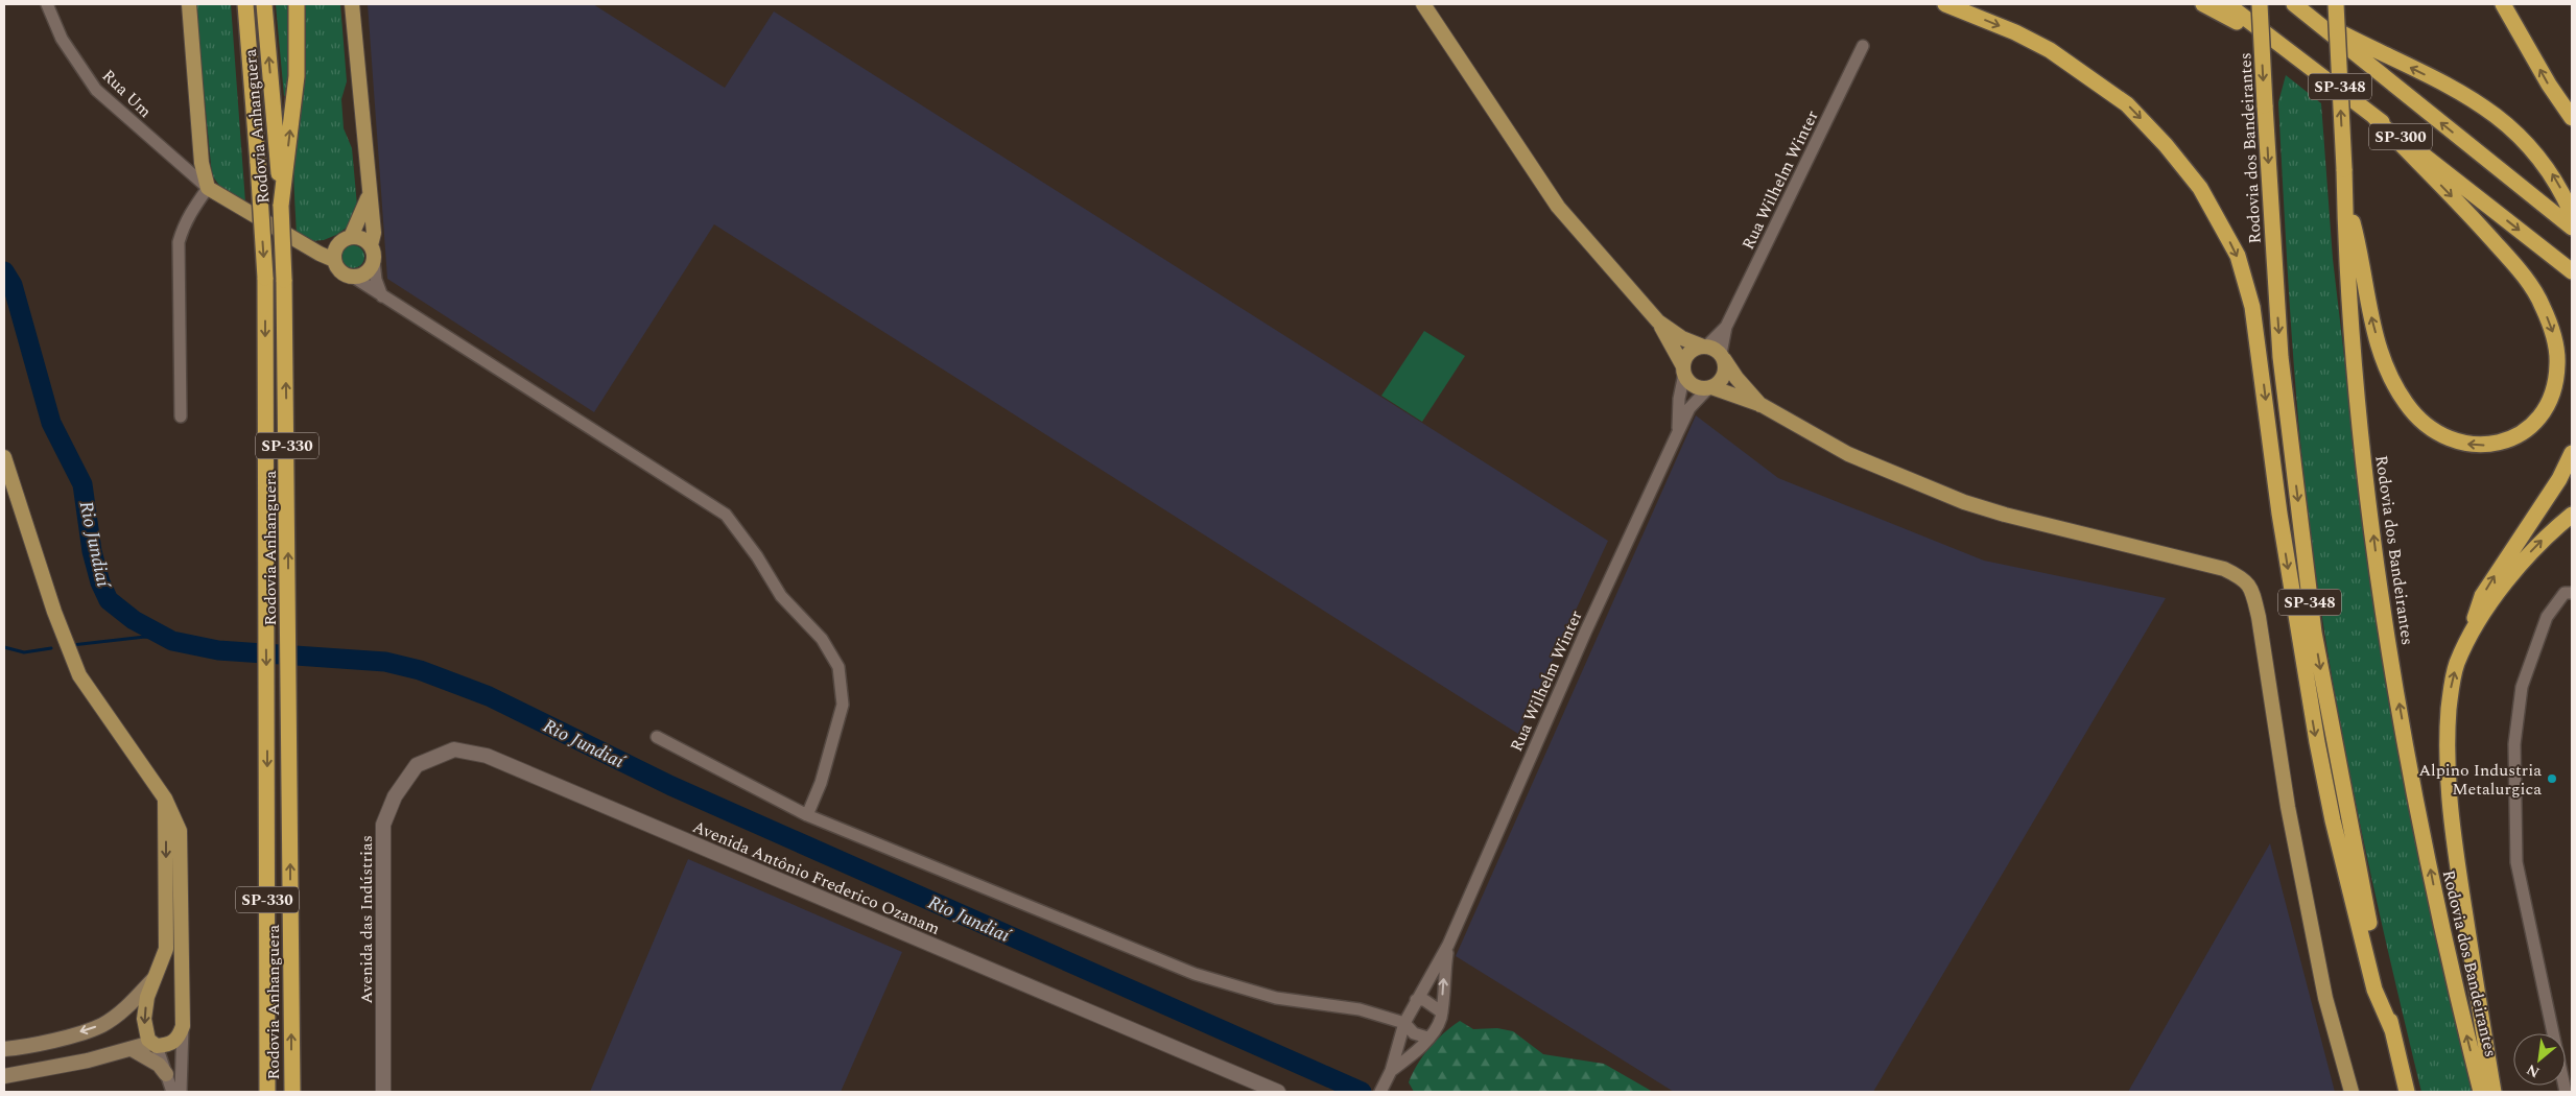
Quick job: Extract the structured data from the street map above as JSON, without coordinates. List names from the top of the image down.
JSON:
{
  "streets": {
    "highway": [
      "SP-348",
      "Rodovia Anhanguera",
      "SP-300",
      "Rodovia dos Bandeirantes",
      "SP-330"
    ],
    "street": [
      "Rua Um",
      "Rua Wilhelm Winter",
      "Avenida Antônio Frederico Ozanam",
      "Avenida das Indústrias"
    ]
  },
  "crossings": [
    ["Avenida Antônio Frederico Ozanam", "Avenida das Indústrias"]
  ],
  "water": ["Rio Jundiaí"],
  "places": ["Alpino Industria Metalurgica"],
  "north": "bottom left"
}
